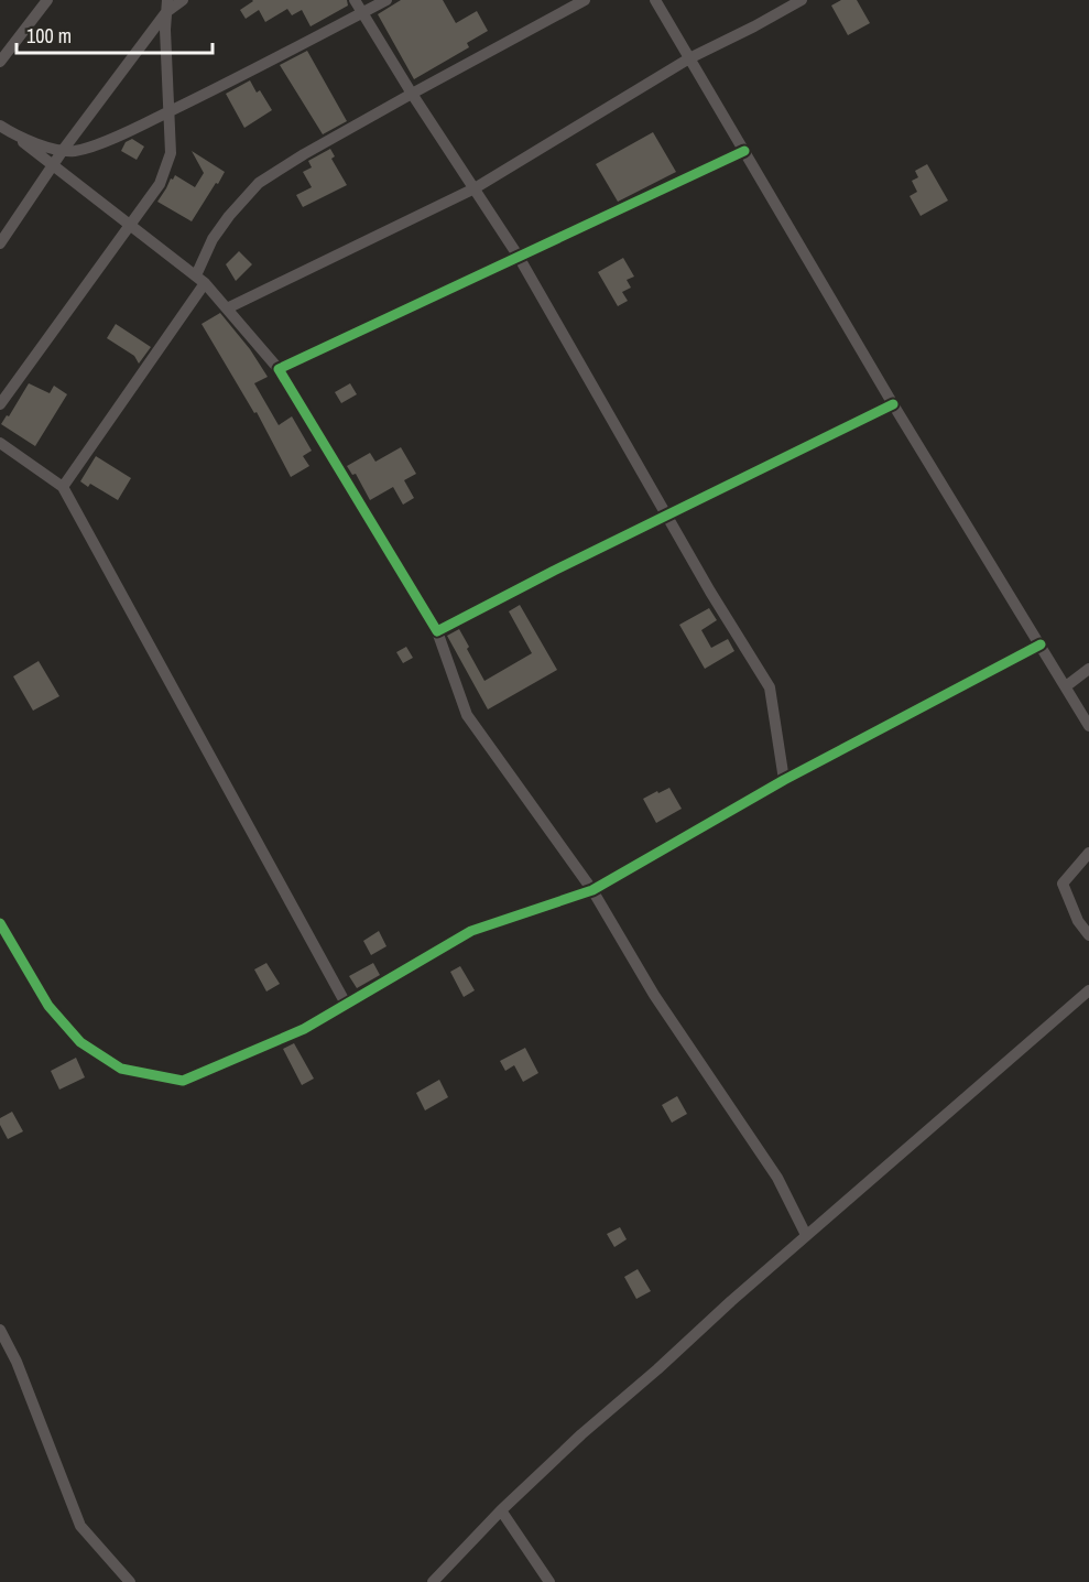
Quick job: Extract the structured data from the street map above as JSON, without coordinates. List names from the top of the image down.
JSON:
{
  "scale_bar": "100 m"
}
